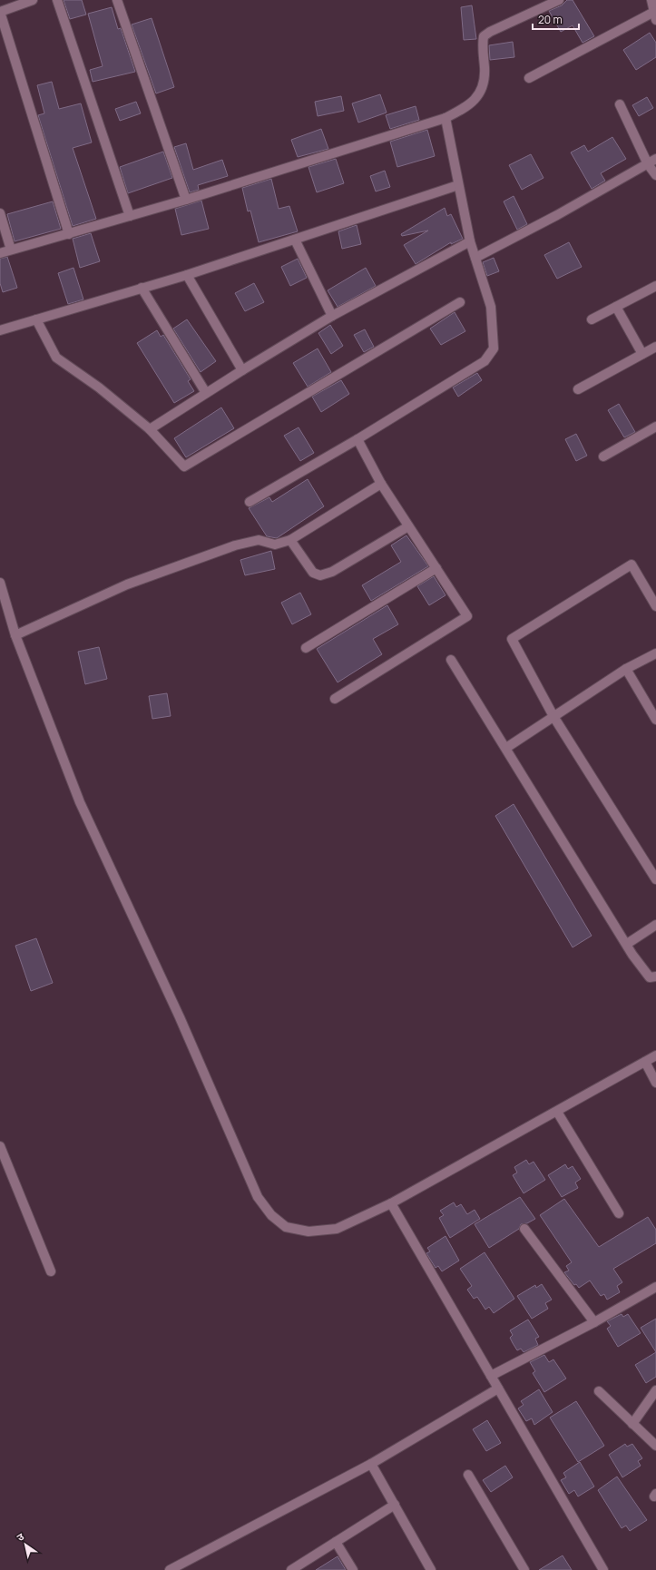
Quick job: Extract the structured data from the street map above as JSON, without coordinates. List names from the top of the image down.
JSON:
{
  "scale_bar": "20 m",
  "north": "top left"
}
